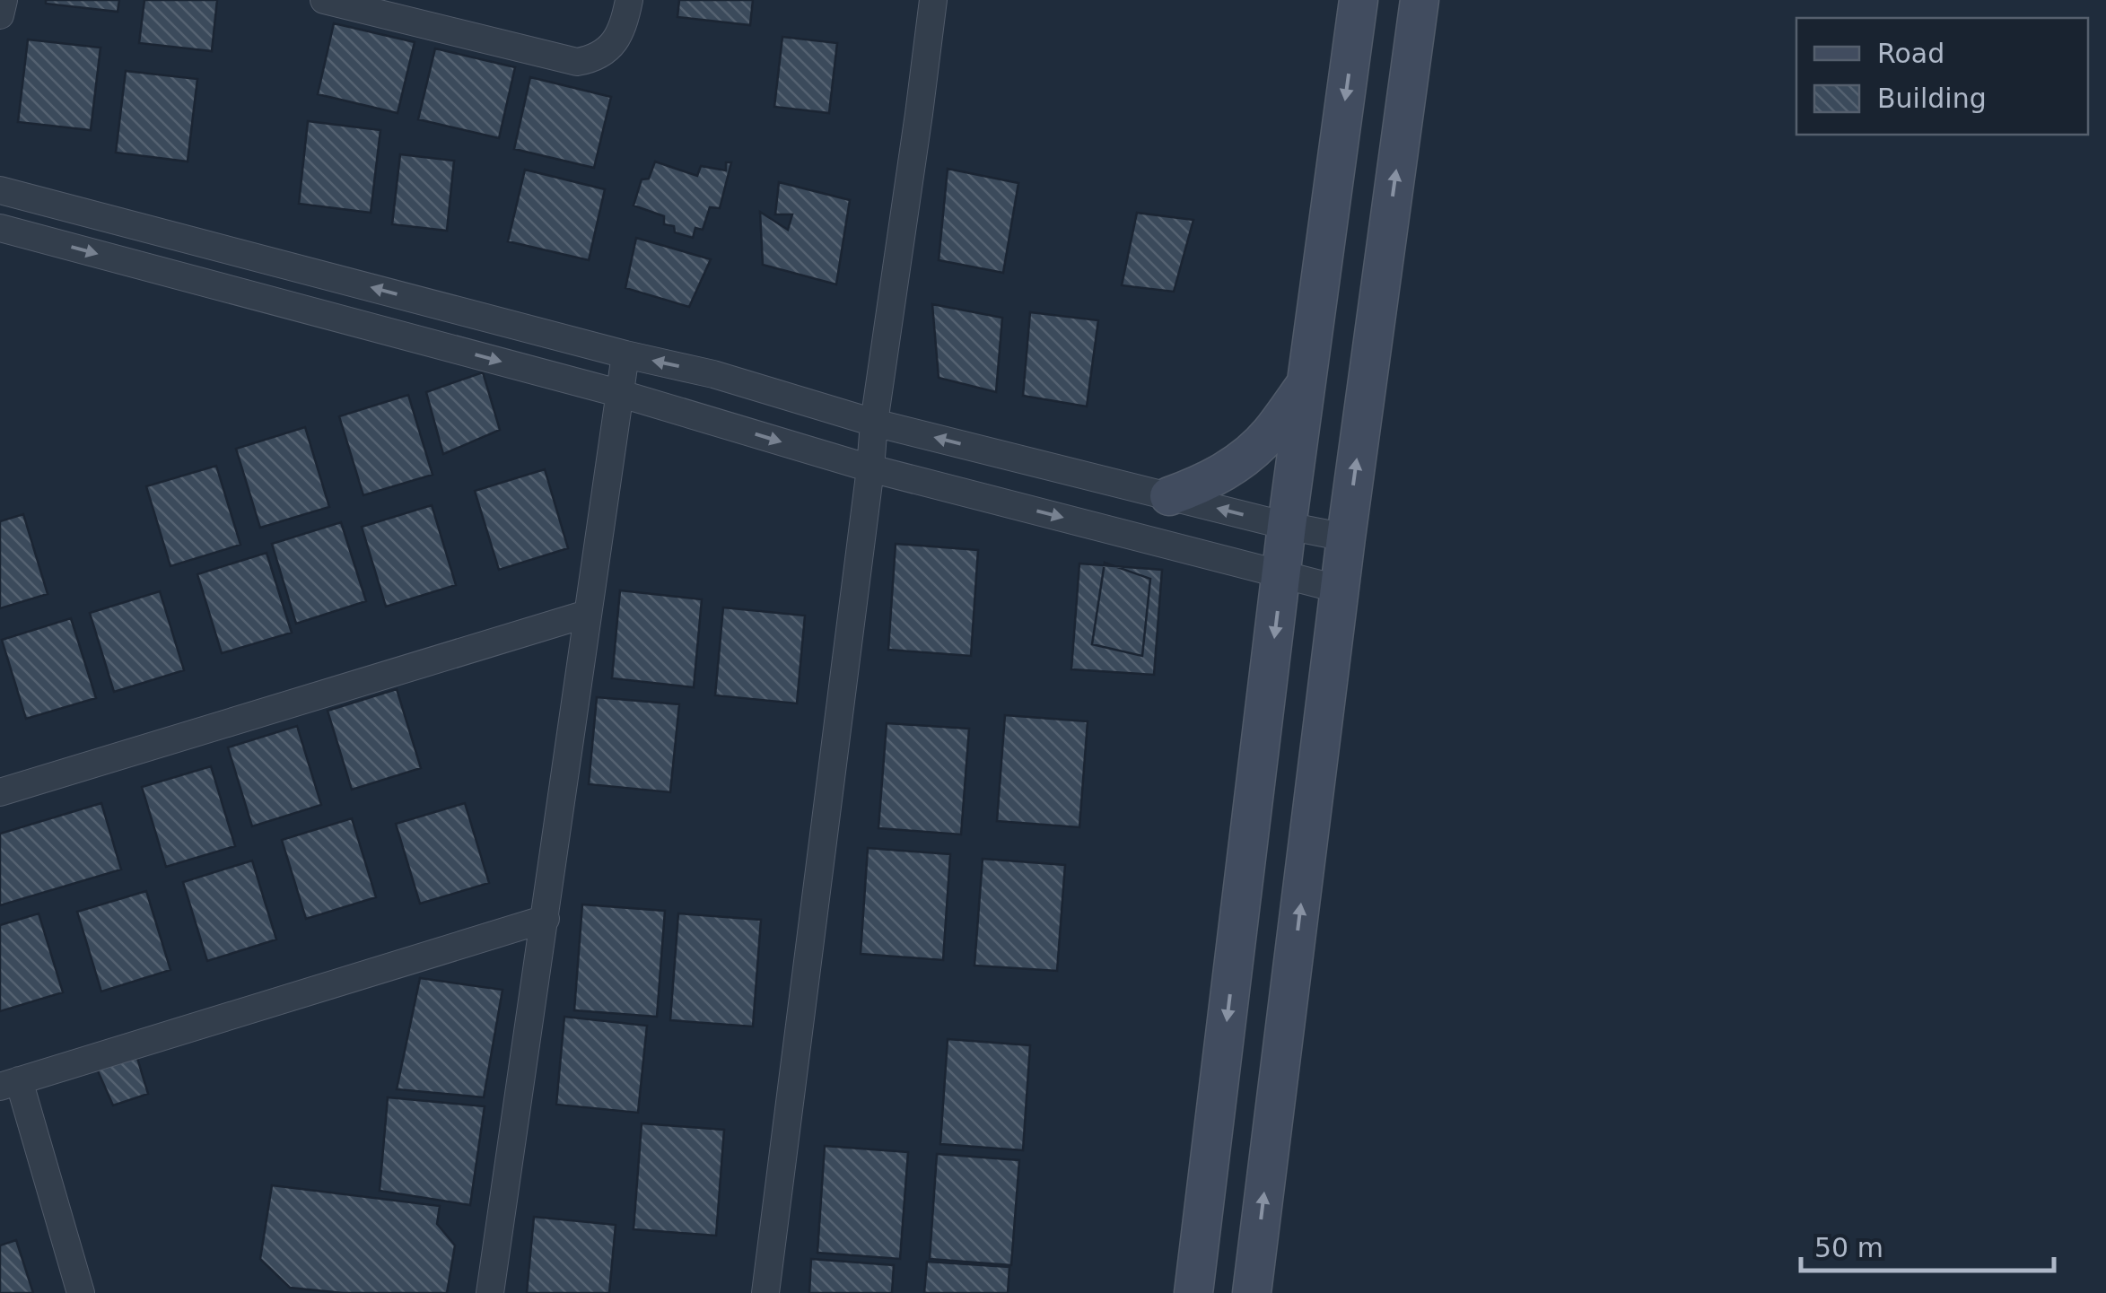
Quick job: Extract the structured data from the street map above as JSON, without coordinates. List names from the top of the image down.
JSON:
{
  "legend": ["Road", "Building"],
  "scale_bar": "50 m"
}
